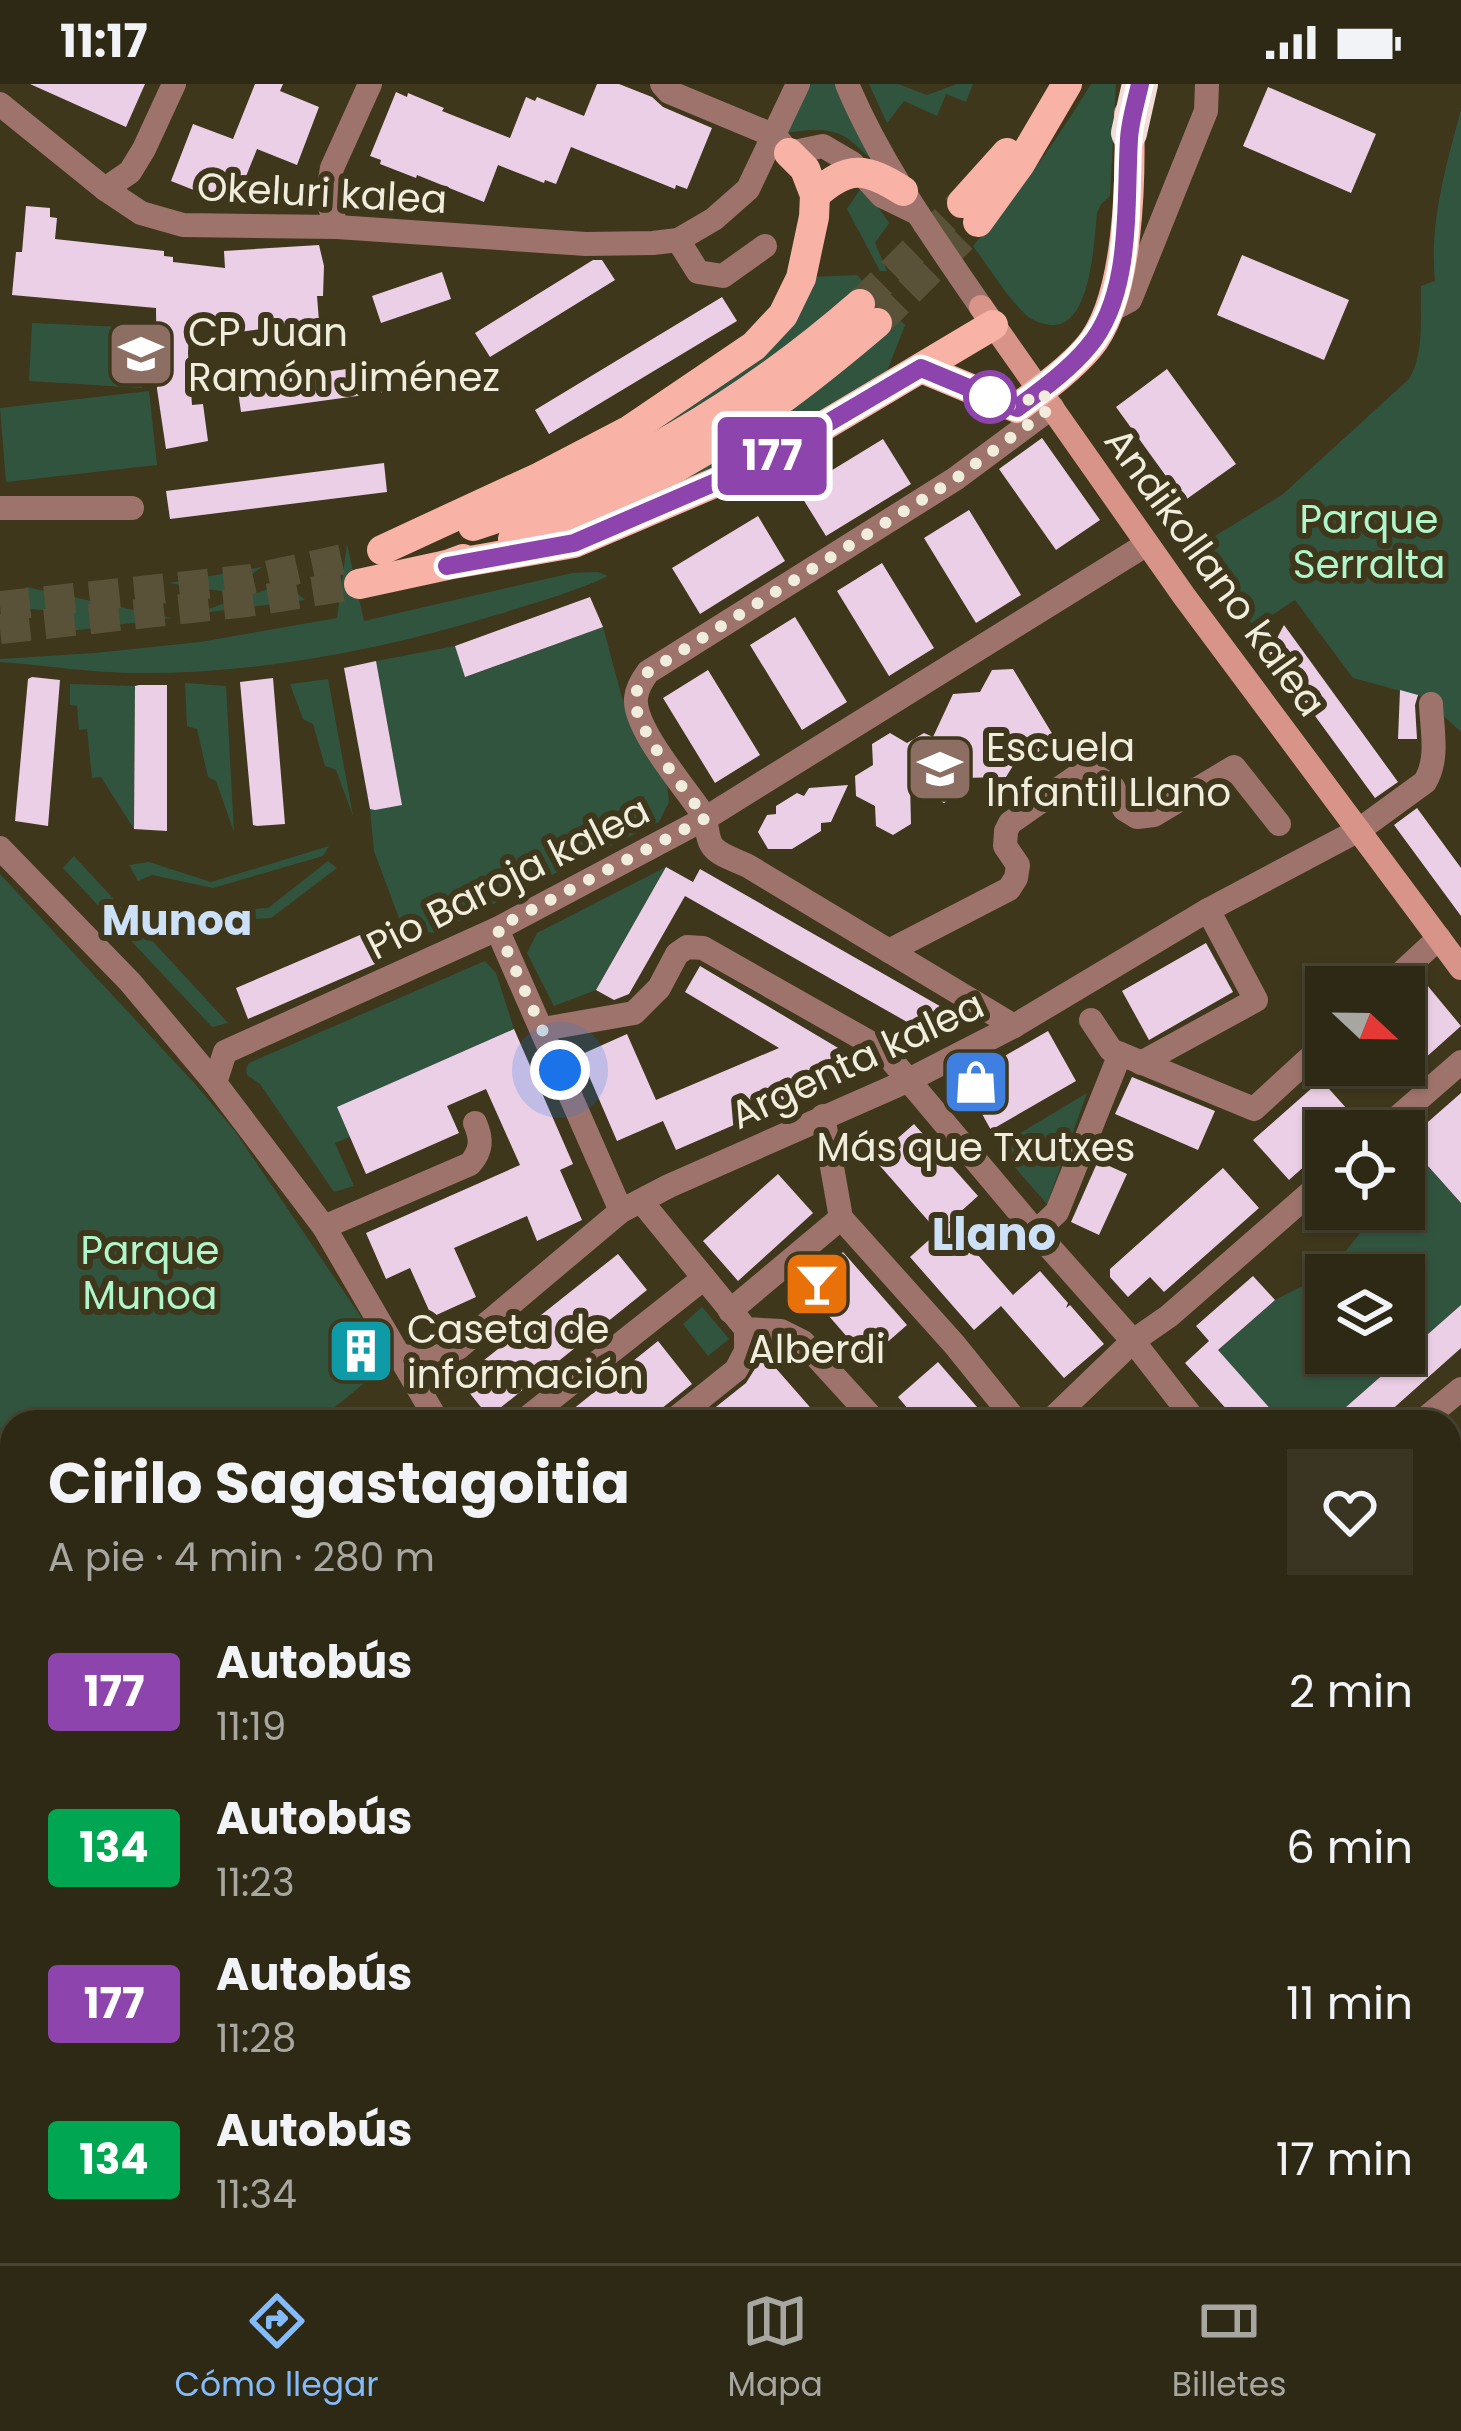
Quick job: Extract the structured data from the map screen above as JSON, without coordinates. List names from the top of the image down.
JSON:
{
  "streets": {
    "street": [
      "Okeluri kalea",
      "Andikollano kalea",
      "Pio Baroja kalea",
      "Argenta kalea"
    ]
  },
  "crossings": [
    ["Andikollano kalea", "Pio Baroja kalea"],
    ["Andikollano kalea", "Argenta kalea"]
  ],
  "districts": ["Munoa", "Llano"],
  "parks": ["Parque Serralta", "Parque Munoa"],
  "places": {
    "school or university": ["CP Juan Ramón Jiménez", "Escuela Infantil Llano"],
    "shop": ["Más que Txutxes"],
    "bar": ["Alberdi"],
    "building": ["Caseta de información"]
  },
  "lines": ["bus line 177"],
  "north": "right",
  "page": {
    "status": "11:17",
    "on_map": "177",
    "heading": ["Cirilo Sagastagoitia", "A pie · 4 min · 280 m"],
    "list": [
      {
        "mark": "177",
        "name": "Autobús",
        "note": "11:19",
        "value": "2 min"
      },
      {
        "mark": "134",
        "name": "Autobús",
        "note": "11:23",
        "value": "6 min"
      },
      {
        "mark": "177",
        "name": "Autobús",
        "note": "11:28",
        "value": "11 min"
      },
      {
        "mark": "134",
        "name": "Autobús",
        "note": "11:34",
        "value": "17 min"
      }
    ],
    "tabs": ["Cómo llegar", "Mapa", "Billetes"]
  }
}
